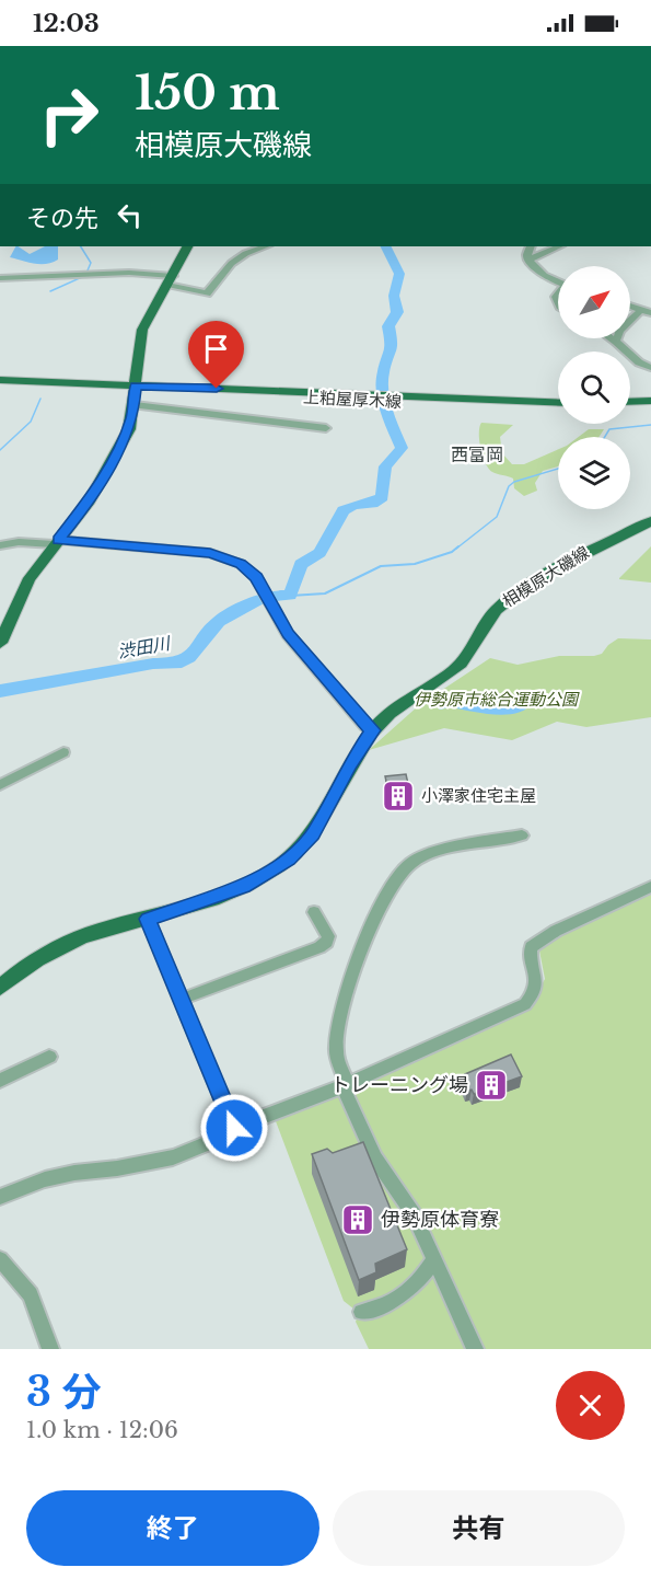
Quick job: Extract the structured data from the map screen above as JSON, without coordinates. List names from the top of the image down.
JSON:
{
  "streets": {
    "main road": ["上粕屋厚木線", "相模原大磯線"]
  },
  "districts": ["西富岡"],
  "water": ["渋田川"],
  "parks": ["伊勢原市総合運動公園"],
  "places": {
    "building": ["小澤家住宅主屋", "トレーニング場", "伊勢原体育寮"]
  },
  "north": "top right",
  "page": {
    "status": "12:03",
    "turn": ["150 m", "相模原大磯線"],
    "then": "その先",
    "heading": ["3 分", "1.0 km · 12:06"],
    "buttons": ["終了", "共有"]
  }
}
